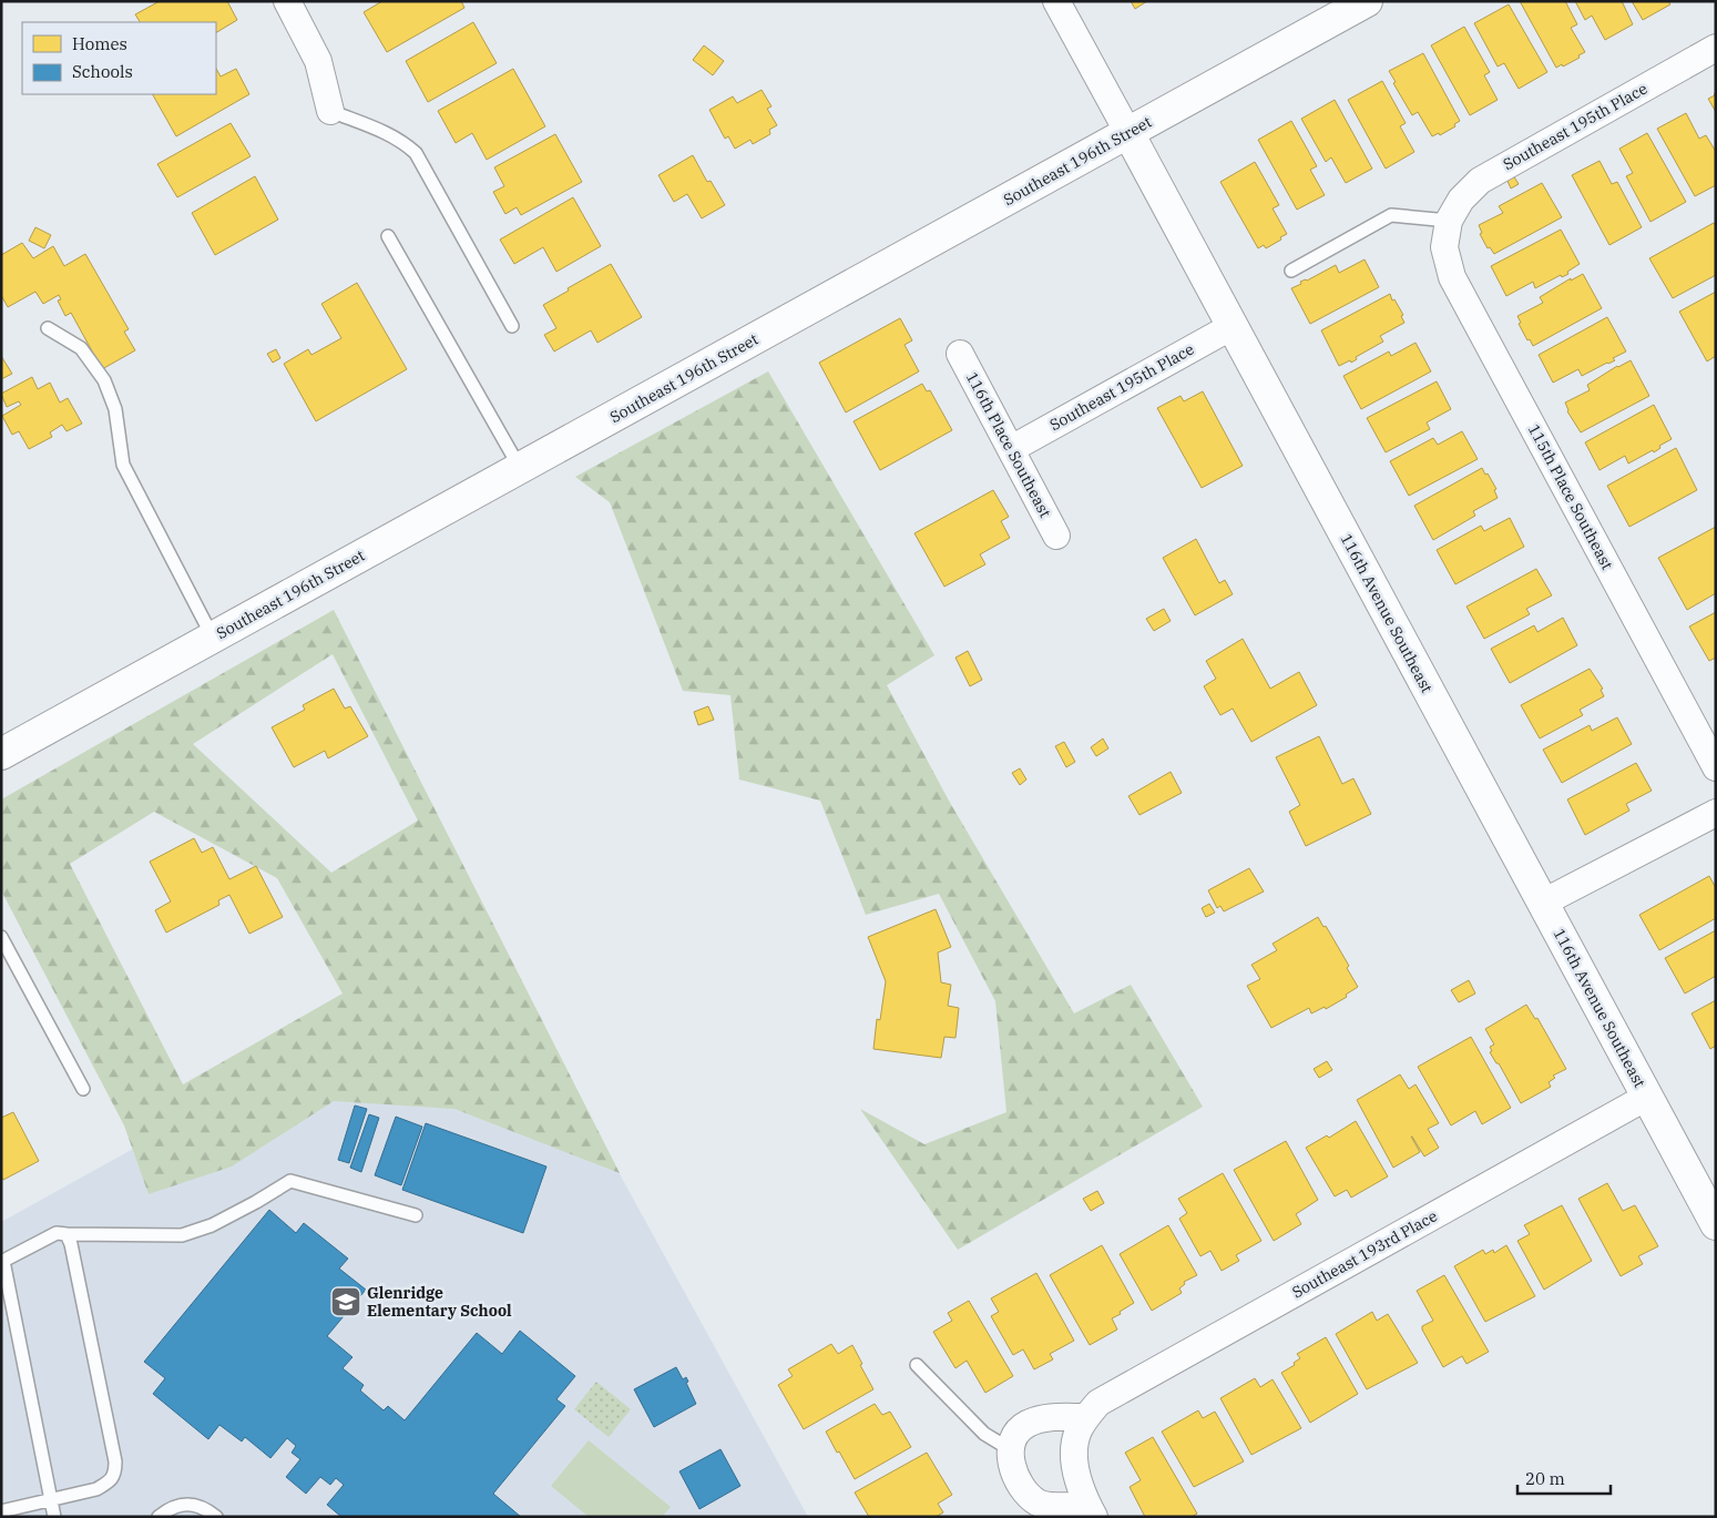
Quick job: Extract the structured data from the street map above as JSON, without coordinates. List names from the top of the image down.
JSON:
{
  "streets": {
    "street": [
      "Southeast 195th Place",
      "Southeast 196th Street",
      "116th Place Southeast",
      "115th Place Southeast",
      "116th Avenue Southeast",
      "Southeast 193rd Place"
    ]
  },
  "crossings": [
    ["Southeast 195th Place", "116th Place Southeast"],
    ["Southeast 195th Place", "115th Place Southeast"],
    ["Southeast 195th Place", "116th Avenue Southeast"],
    ["Southeast 196th Street", "116th Avenue Southeast"],
    ["116th Avenue Southeast", "Southeast 193rd Place"]
  ],
  "places": {
    "school or university": ["Glenridge Elementary School"]
  },
  "legend": ["Homes", "Schools"],
  "scale_bar": "20 m"
}
